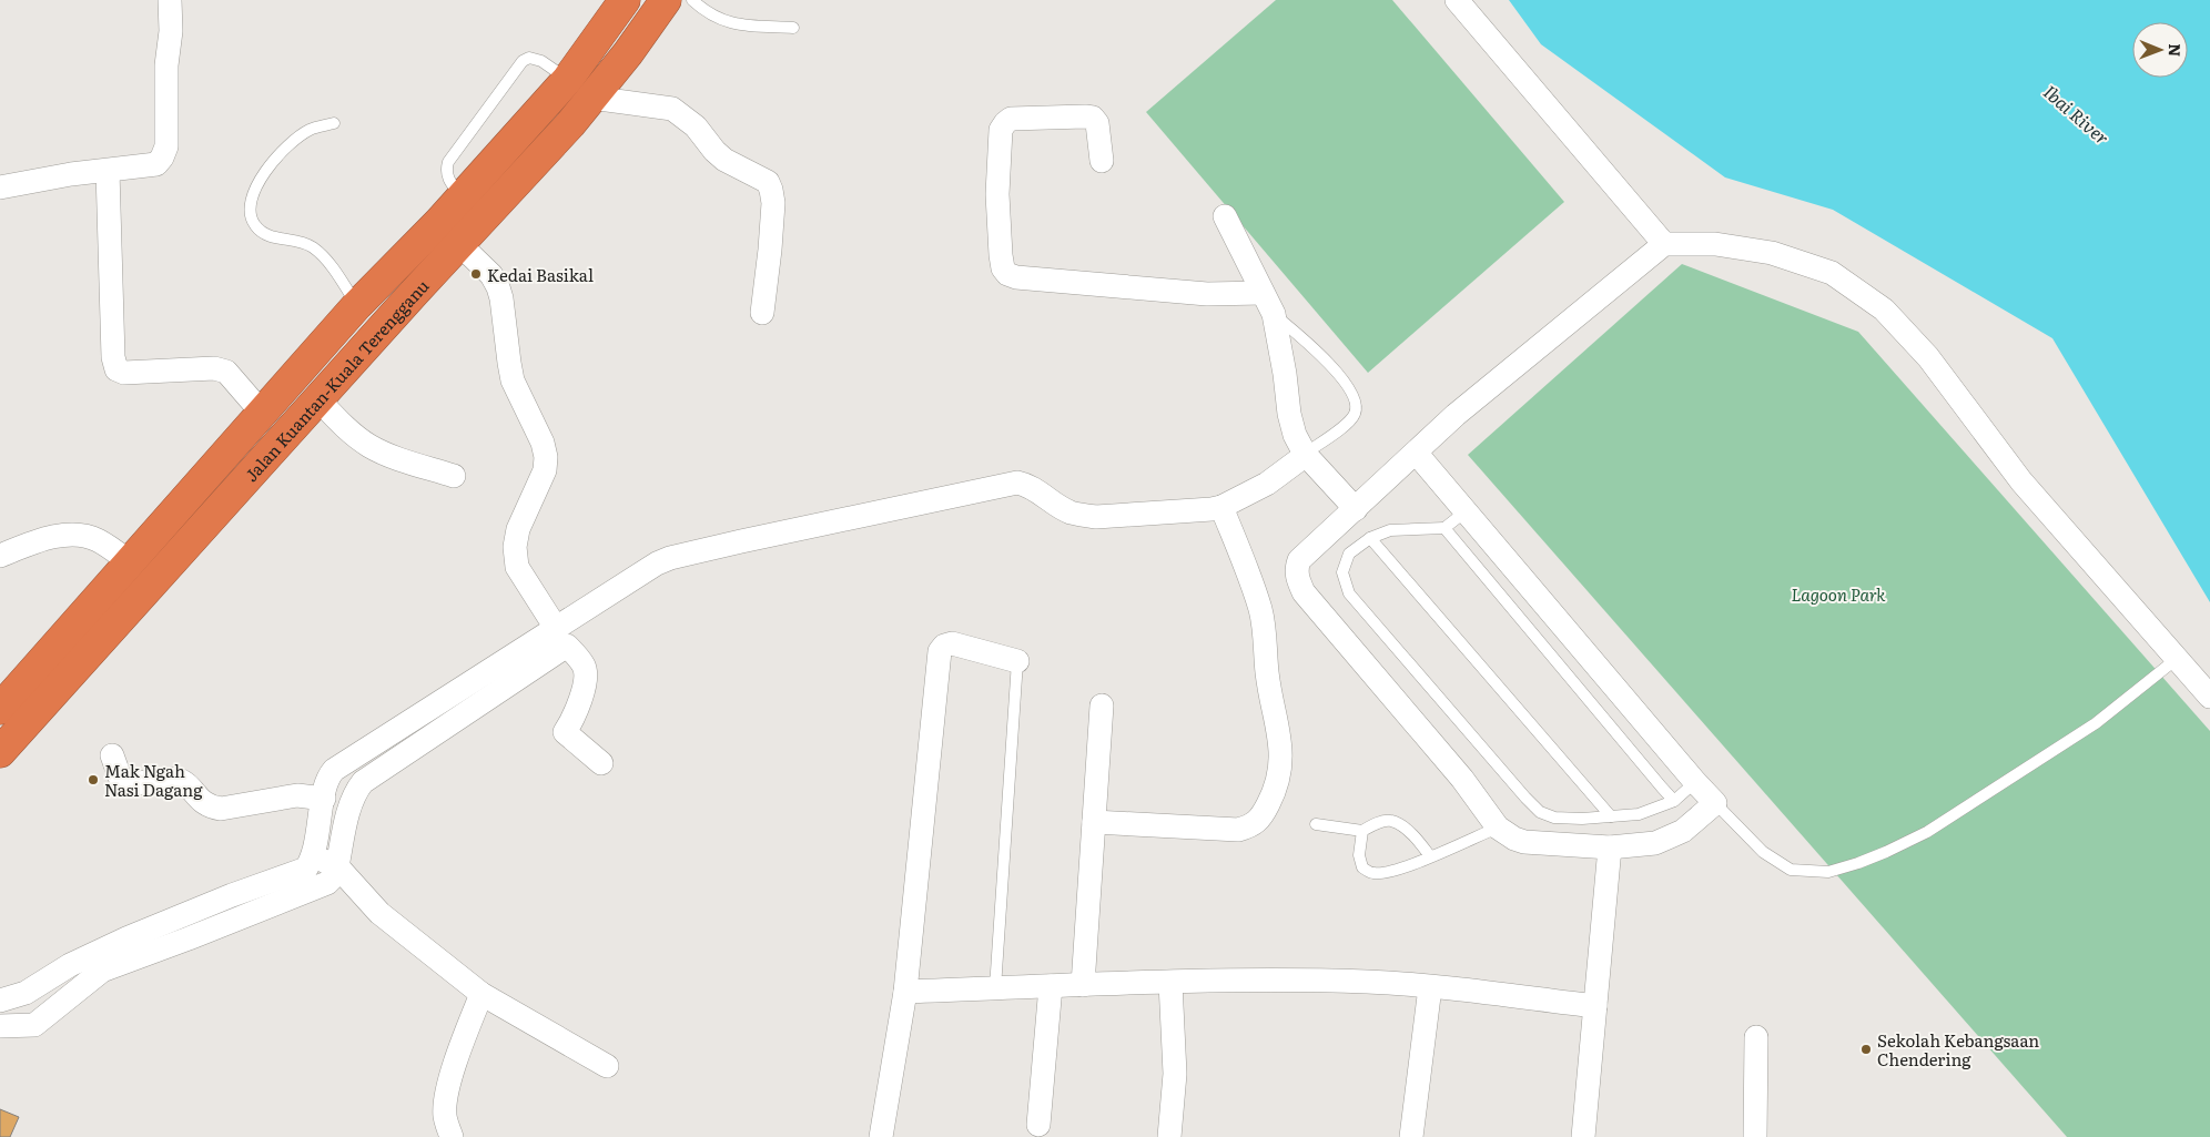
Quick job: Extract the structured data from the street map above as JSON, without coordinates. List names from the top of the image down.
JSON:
{
  "streets": {
    "highway": ["Jalan Kuantan-Kuala Terengganu"]
  },
  "water": ["Ibai River"],
  "parks": ["Lagoon Park"],
  "places": ["Kedai Basikal", "Mak Ngah Nasi Dagang", "Sekolah Kebangsaan Chendering"],
  "north": "right"
}
